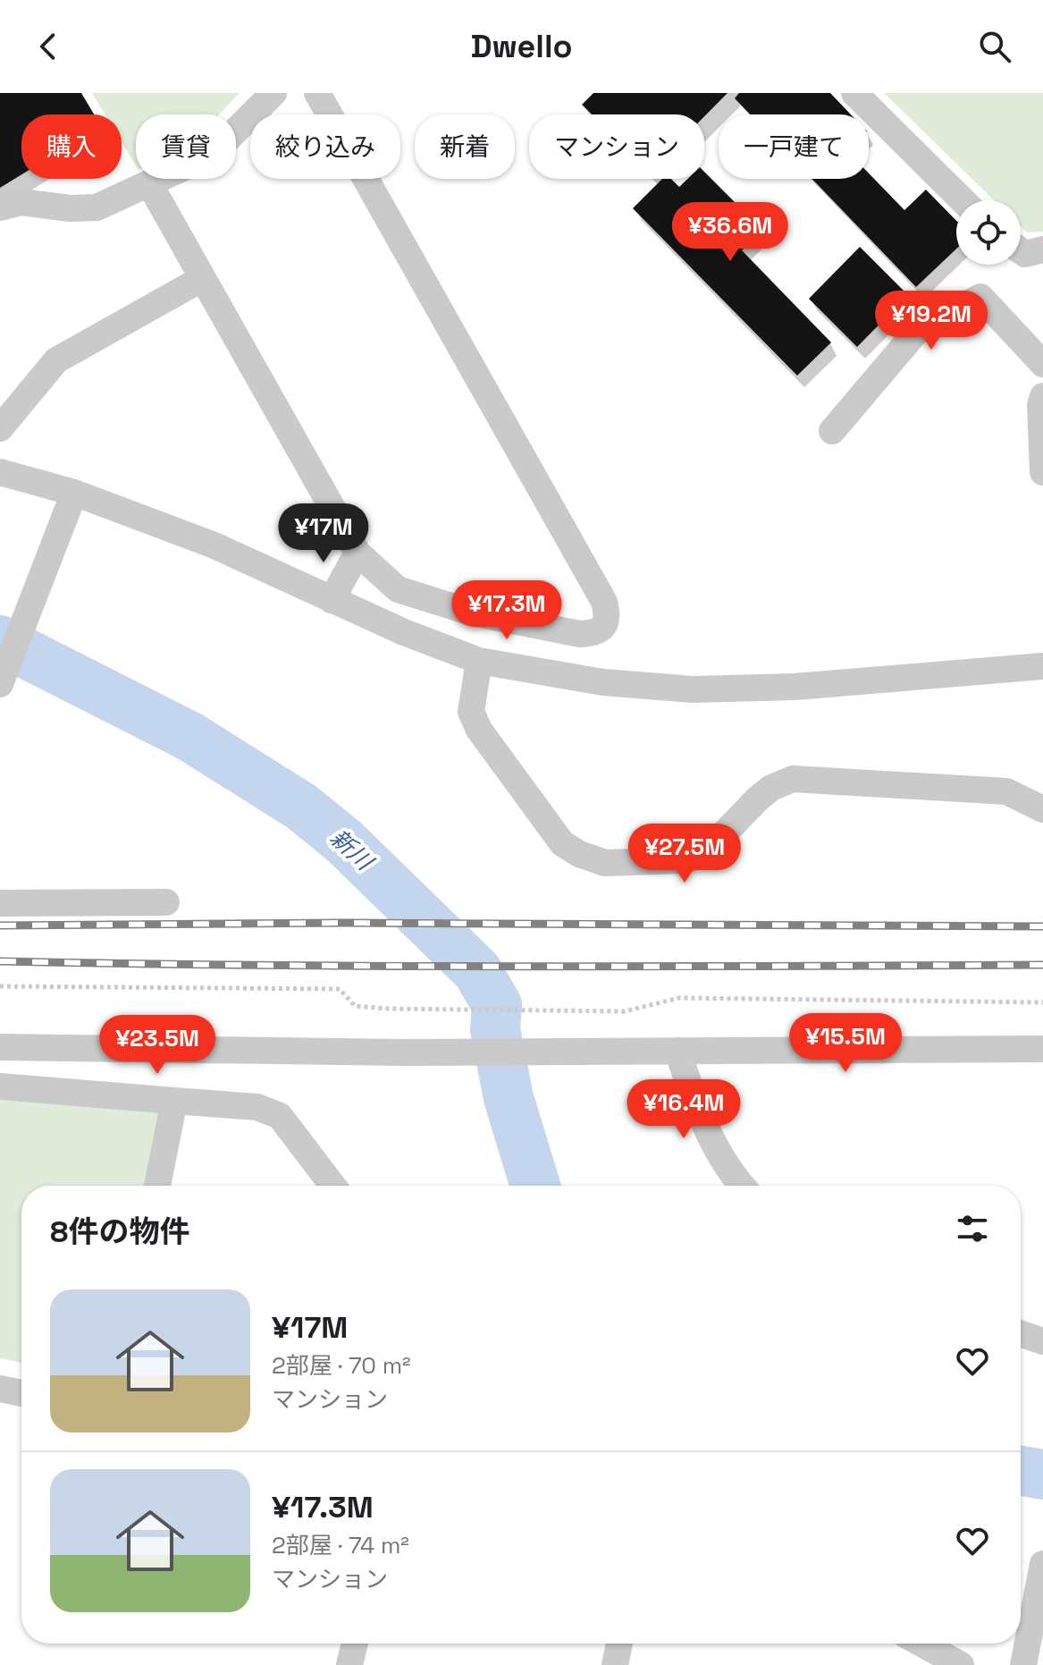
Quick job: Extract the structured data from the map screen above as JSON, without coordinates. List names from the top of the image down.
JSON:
{
  "water": ["新川"],
  "page": {
    "header": "Dwello",
    "chip": [
      "購入",
      "賃貸",
      "絞り込み",
      "新着",
      "マンション",
      "一戸建て"
    ],
    "price": [
      "¥36.6M",
      "¥19.2M",
      "¥17M",
      "¥17.3M",
      "¥27.5M",
      "¥15.5M",
      "¥23.5M",
      "¥16.4M"
    ],
    "heading": "8件の物件",
    "list": [
      {
        "name": "¥17M",
        "note": "2部屋 · 70 m² · マンション"
      },
      {
        "name": "¥17.3M",
        "note": "2部屋 · 74 m² · マンション"
      }
    ]
  }
}
